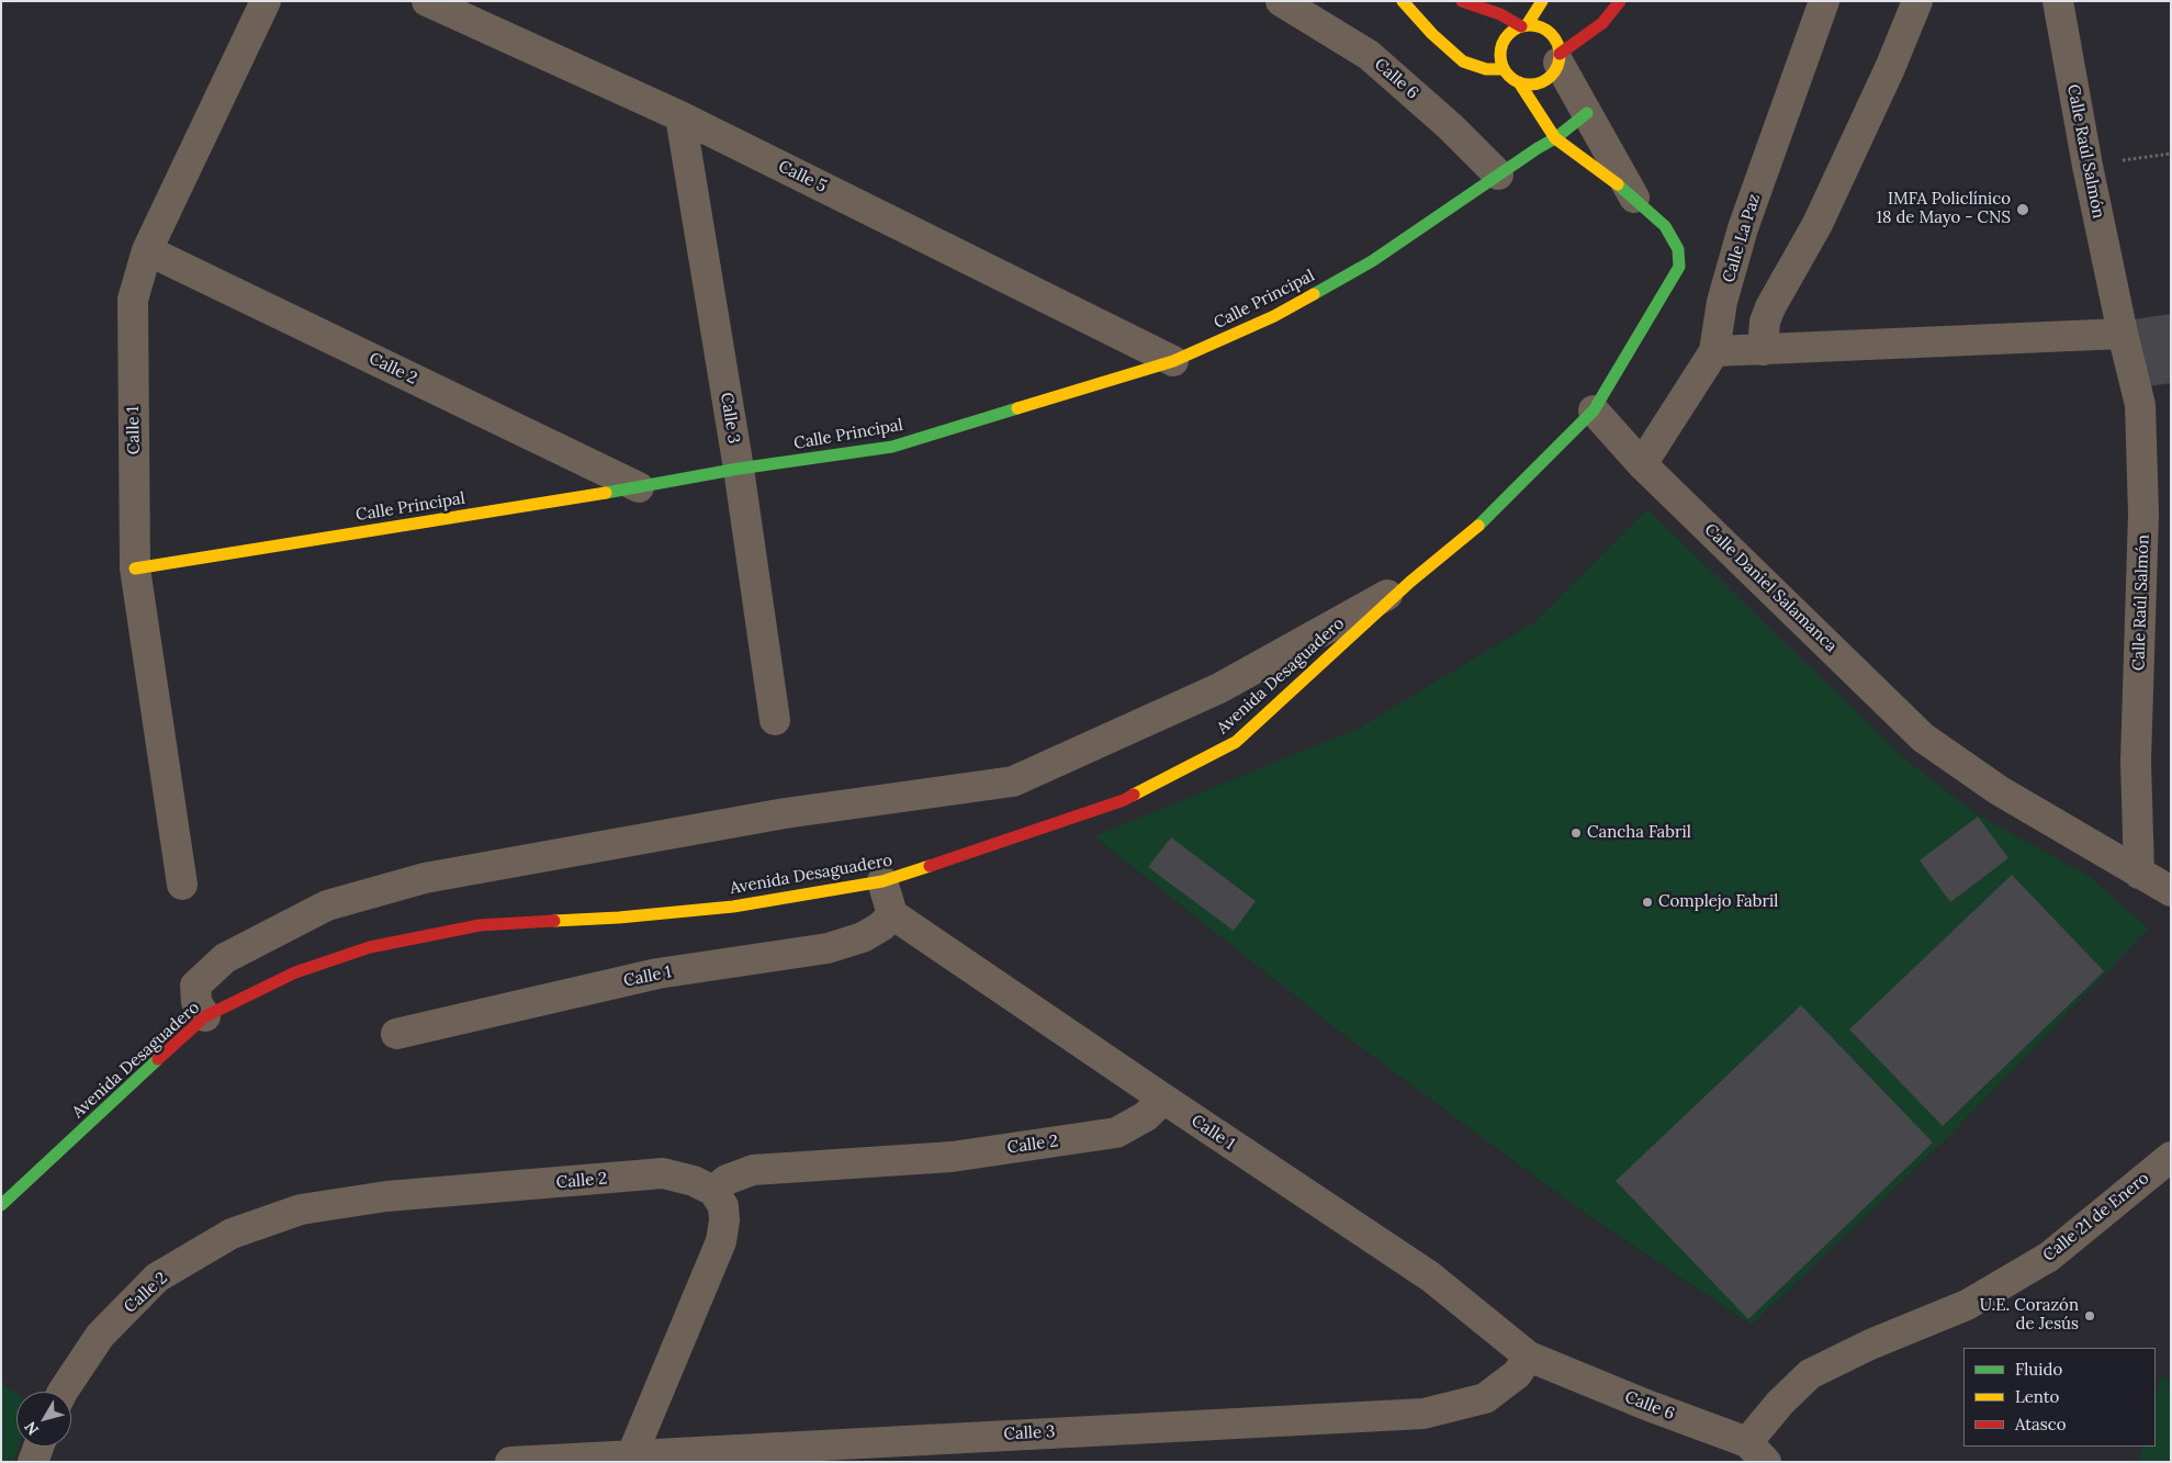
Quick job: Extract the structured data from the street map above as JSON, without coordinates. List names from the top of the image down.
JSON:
{
  "streets": {
    "street": [
      "Calle 6",
      "Calle Raúl Salmón",
      "Calle 5",
      "Calle La Paz",
      "Calle Principal",
      "Calle 2",
      "Calle 3",
      "Calle 1",
      "Calle Daniel Salamanca",
      "Avenida Desaguadero",
      "Calle 21 de Enero"
    ]
  },
  "crossings": [
    ["Calle 6", "Calle Principal"],
    ["Calle 6", "Calle 3"],
    ["Calle 6", "Calle 1"],
    ["Calle 6", "Calle 21 de Enero"],
    ["Calle Raúl Salmón", "Calle Daniel Salamanca"],
    ["Calle 5", "Calle Principal"],
    ["Calle 5", "Calle 3"],
    ["Calle La Paz", "Calle Daniel Salamanca"],
    ["Calle Principal", "Calle 2"],
    ["Calle Principal", "Calle 3"],
    ["Calle Principal", "Calle 1"],
    ["Calle 2", "Calle 1"],
    ["Calle 3", "Calle 1"],
    ["Calle Daniel Salamanca", "Avenida Desaguadero"]
  ],
  "places": [
    "IMFA Policlínico 18 de Mayo - CNS",
    "Cancha Fabril",
    "Complejo Fabril",
    "U.E. Corazón de Jesús"
  ],
  "legend": ["Fluido", "Lento", "Atasco"],
  "north": "bottom left"
}
